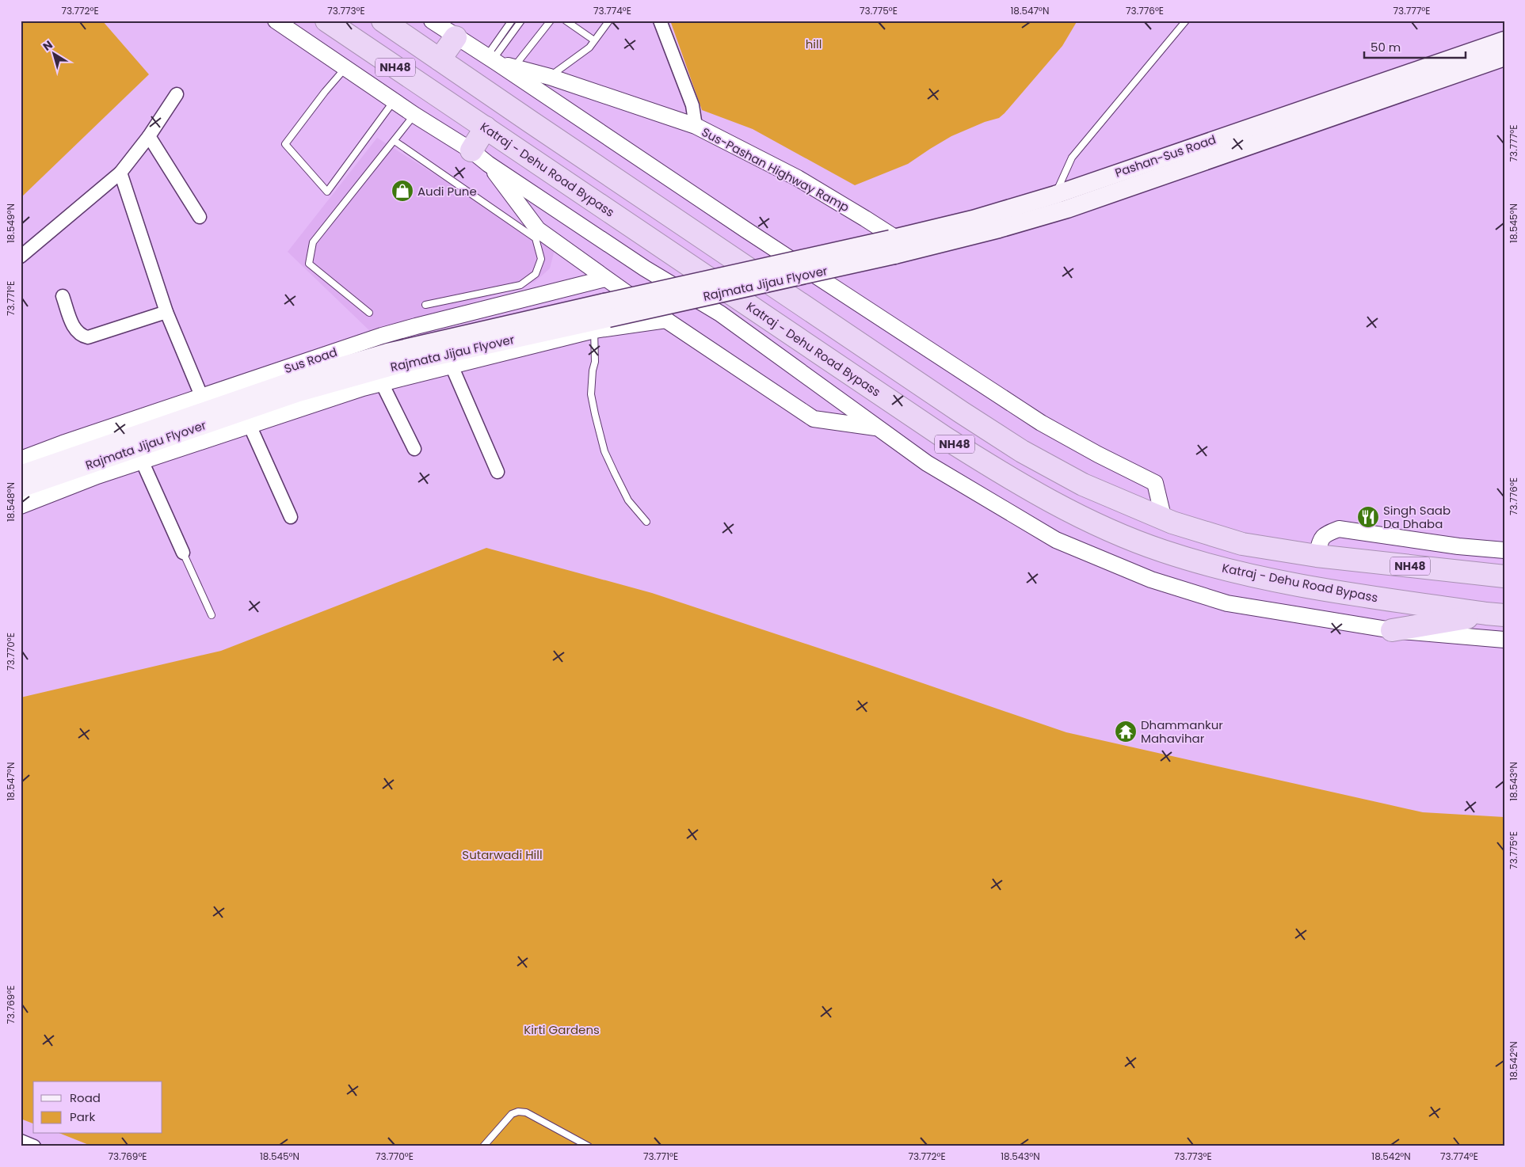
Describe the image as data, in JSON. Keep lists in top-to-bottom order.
{
  "streets": {
    "highway": ["NH48", "Katraj - Dehu Road Bypass"],
    "main road": ["Pashan-Sus Road", "Rajmata Jijau Flyover"],
    "street": ["Sus-Pashan Highway Ramp", "Sus Road"]
  },
  "crossings": [
    ["Pashan-Sus Road", "Sus-Pashan Highway Ramp"],
    ["Pashan-Sus Road", "Rajmata Jijau Flyover"],
    ["Sus-Pashan Highway Ramp", "Rajmata Jijau Flyover"],
    ["Rajmata Jijau Flyover", "Sus Road"]
  ],
  "parks": ["hill", "Sutarwadi Hill", "Kirti Gardens"],
  "places": {
    "shop": ["Audi Pune"],
    "restaurant": ["Singh Saab Da Dhaba"],
    "temple": ["Dhammankur Mahavihar"]
  },
  "legend": ["Road", "Park"],
  "scale_bar": "50 m",
  "north": "top left",
  "coordinates": [
    "73.772°E",
    "73.773°E",
    "73.774°E",
    "73.775°E",
    "18.547°N",
    "73.776°E",
    "73.777°E",
    "18.549°N",
    "18.545°N",
    "73.771°E",
    "18.548°N",
    "73.770°E",
    "18.543°N",
    "73.769°E",
    "18.542°N"
  ]
}
